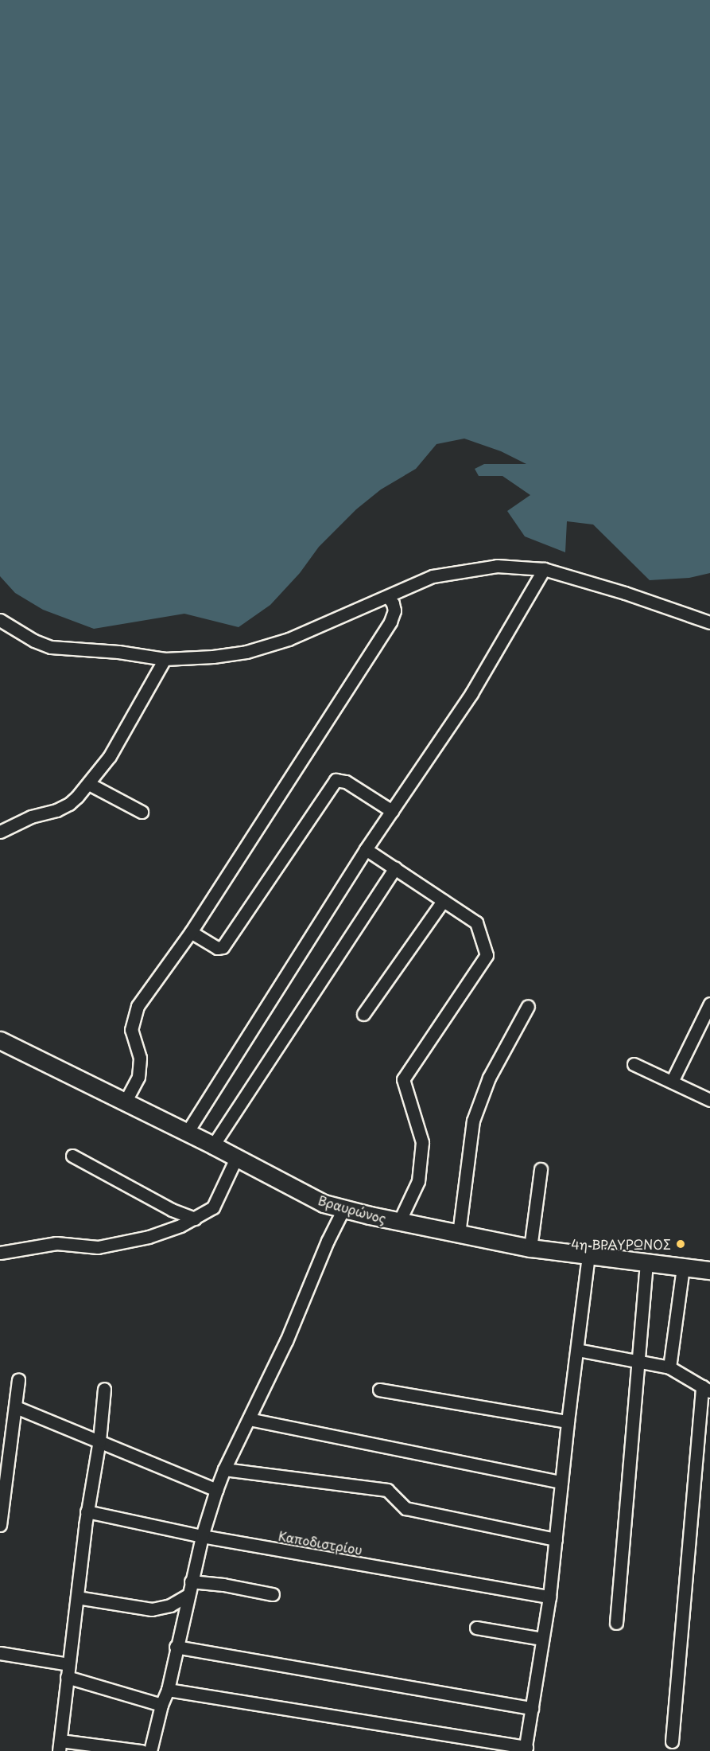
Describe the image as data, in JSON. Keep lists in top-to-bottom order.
{
  "streets": {
    "main road": ["Βραυρώνος"],
    "street": ["Καποδιστρίου"]
  },
  "places": ["4η ΒΡΑΥΡΩΝΟΣ"]
}
